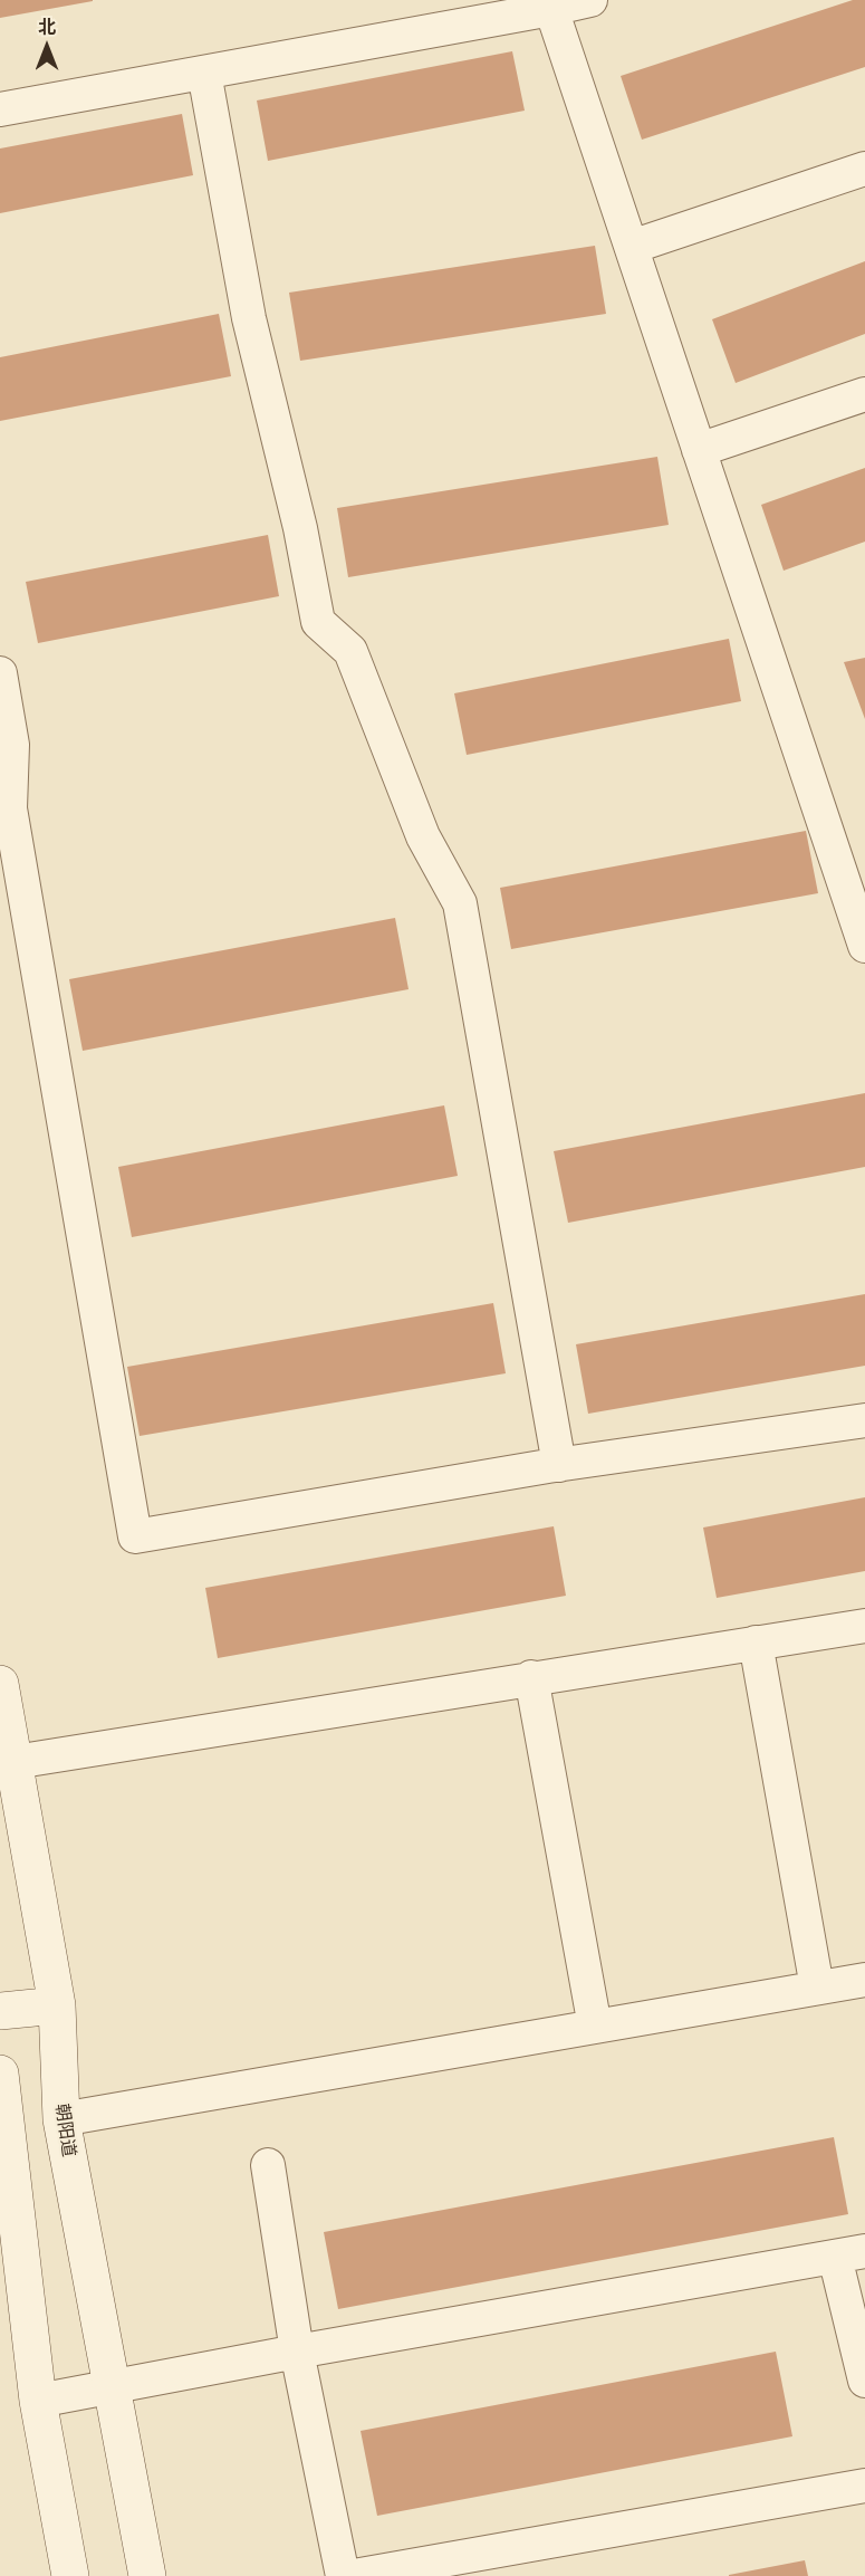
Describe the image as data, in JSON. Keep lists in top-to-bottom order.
{
  "streets": {
    "main road": ["朝阳道"]
  },
  "north": "top"
}
